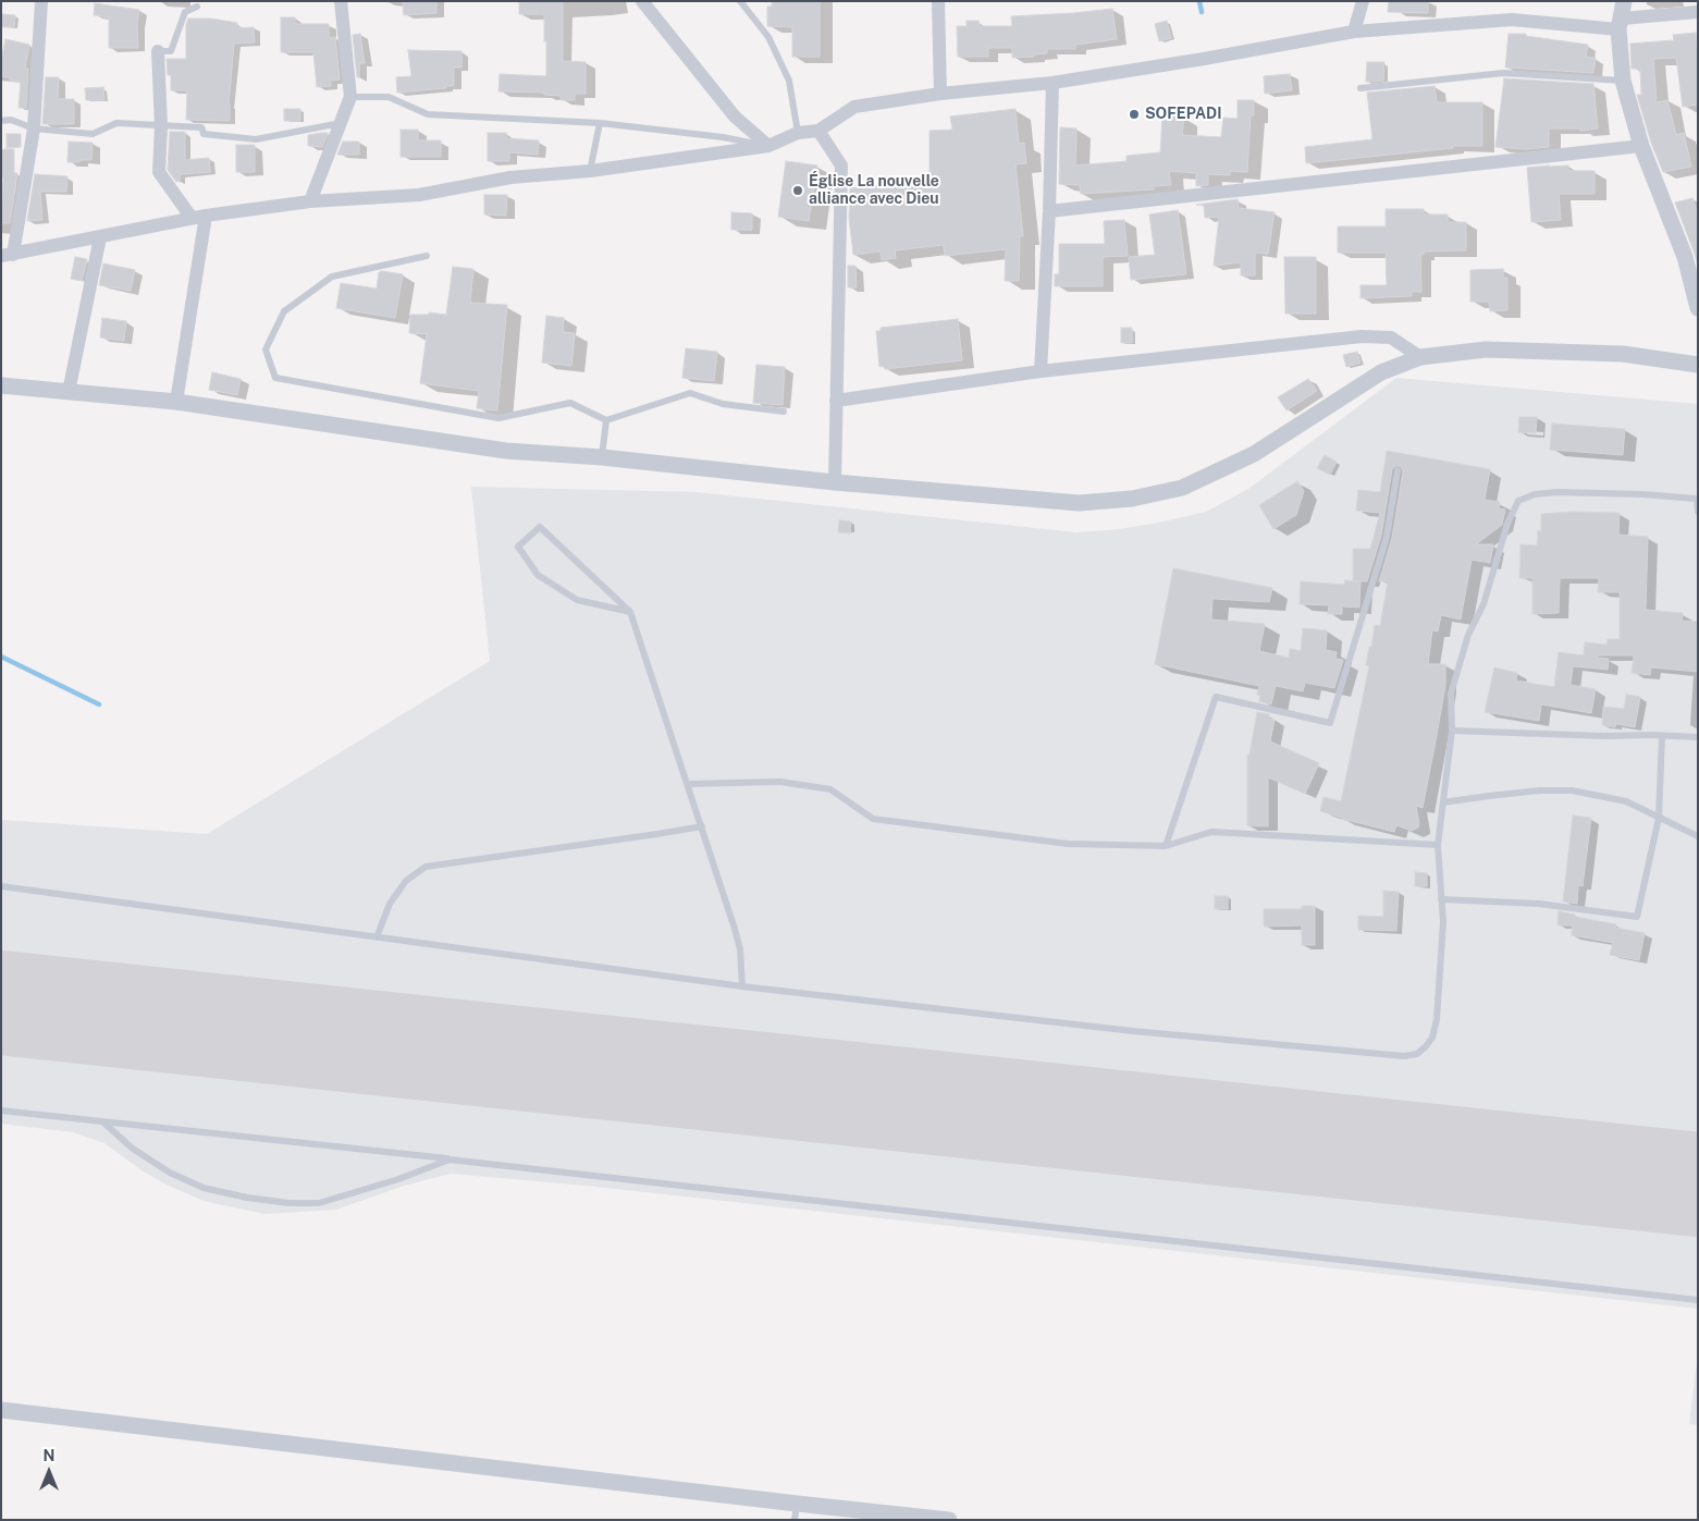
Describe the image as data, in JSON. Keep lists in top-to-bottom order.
{
  "places": ["SOFEPADI", "Église La nouvelle alliance avec Dieu"],
  "north": "top"
}
